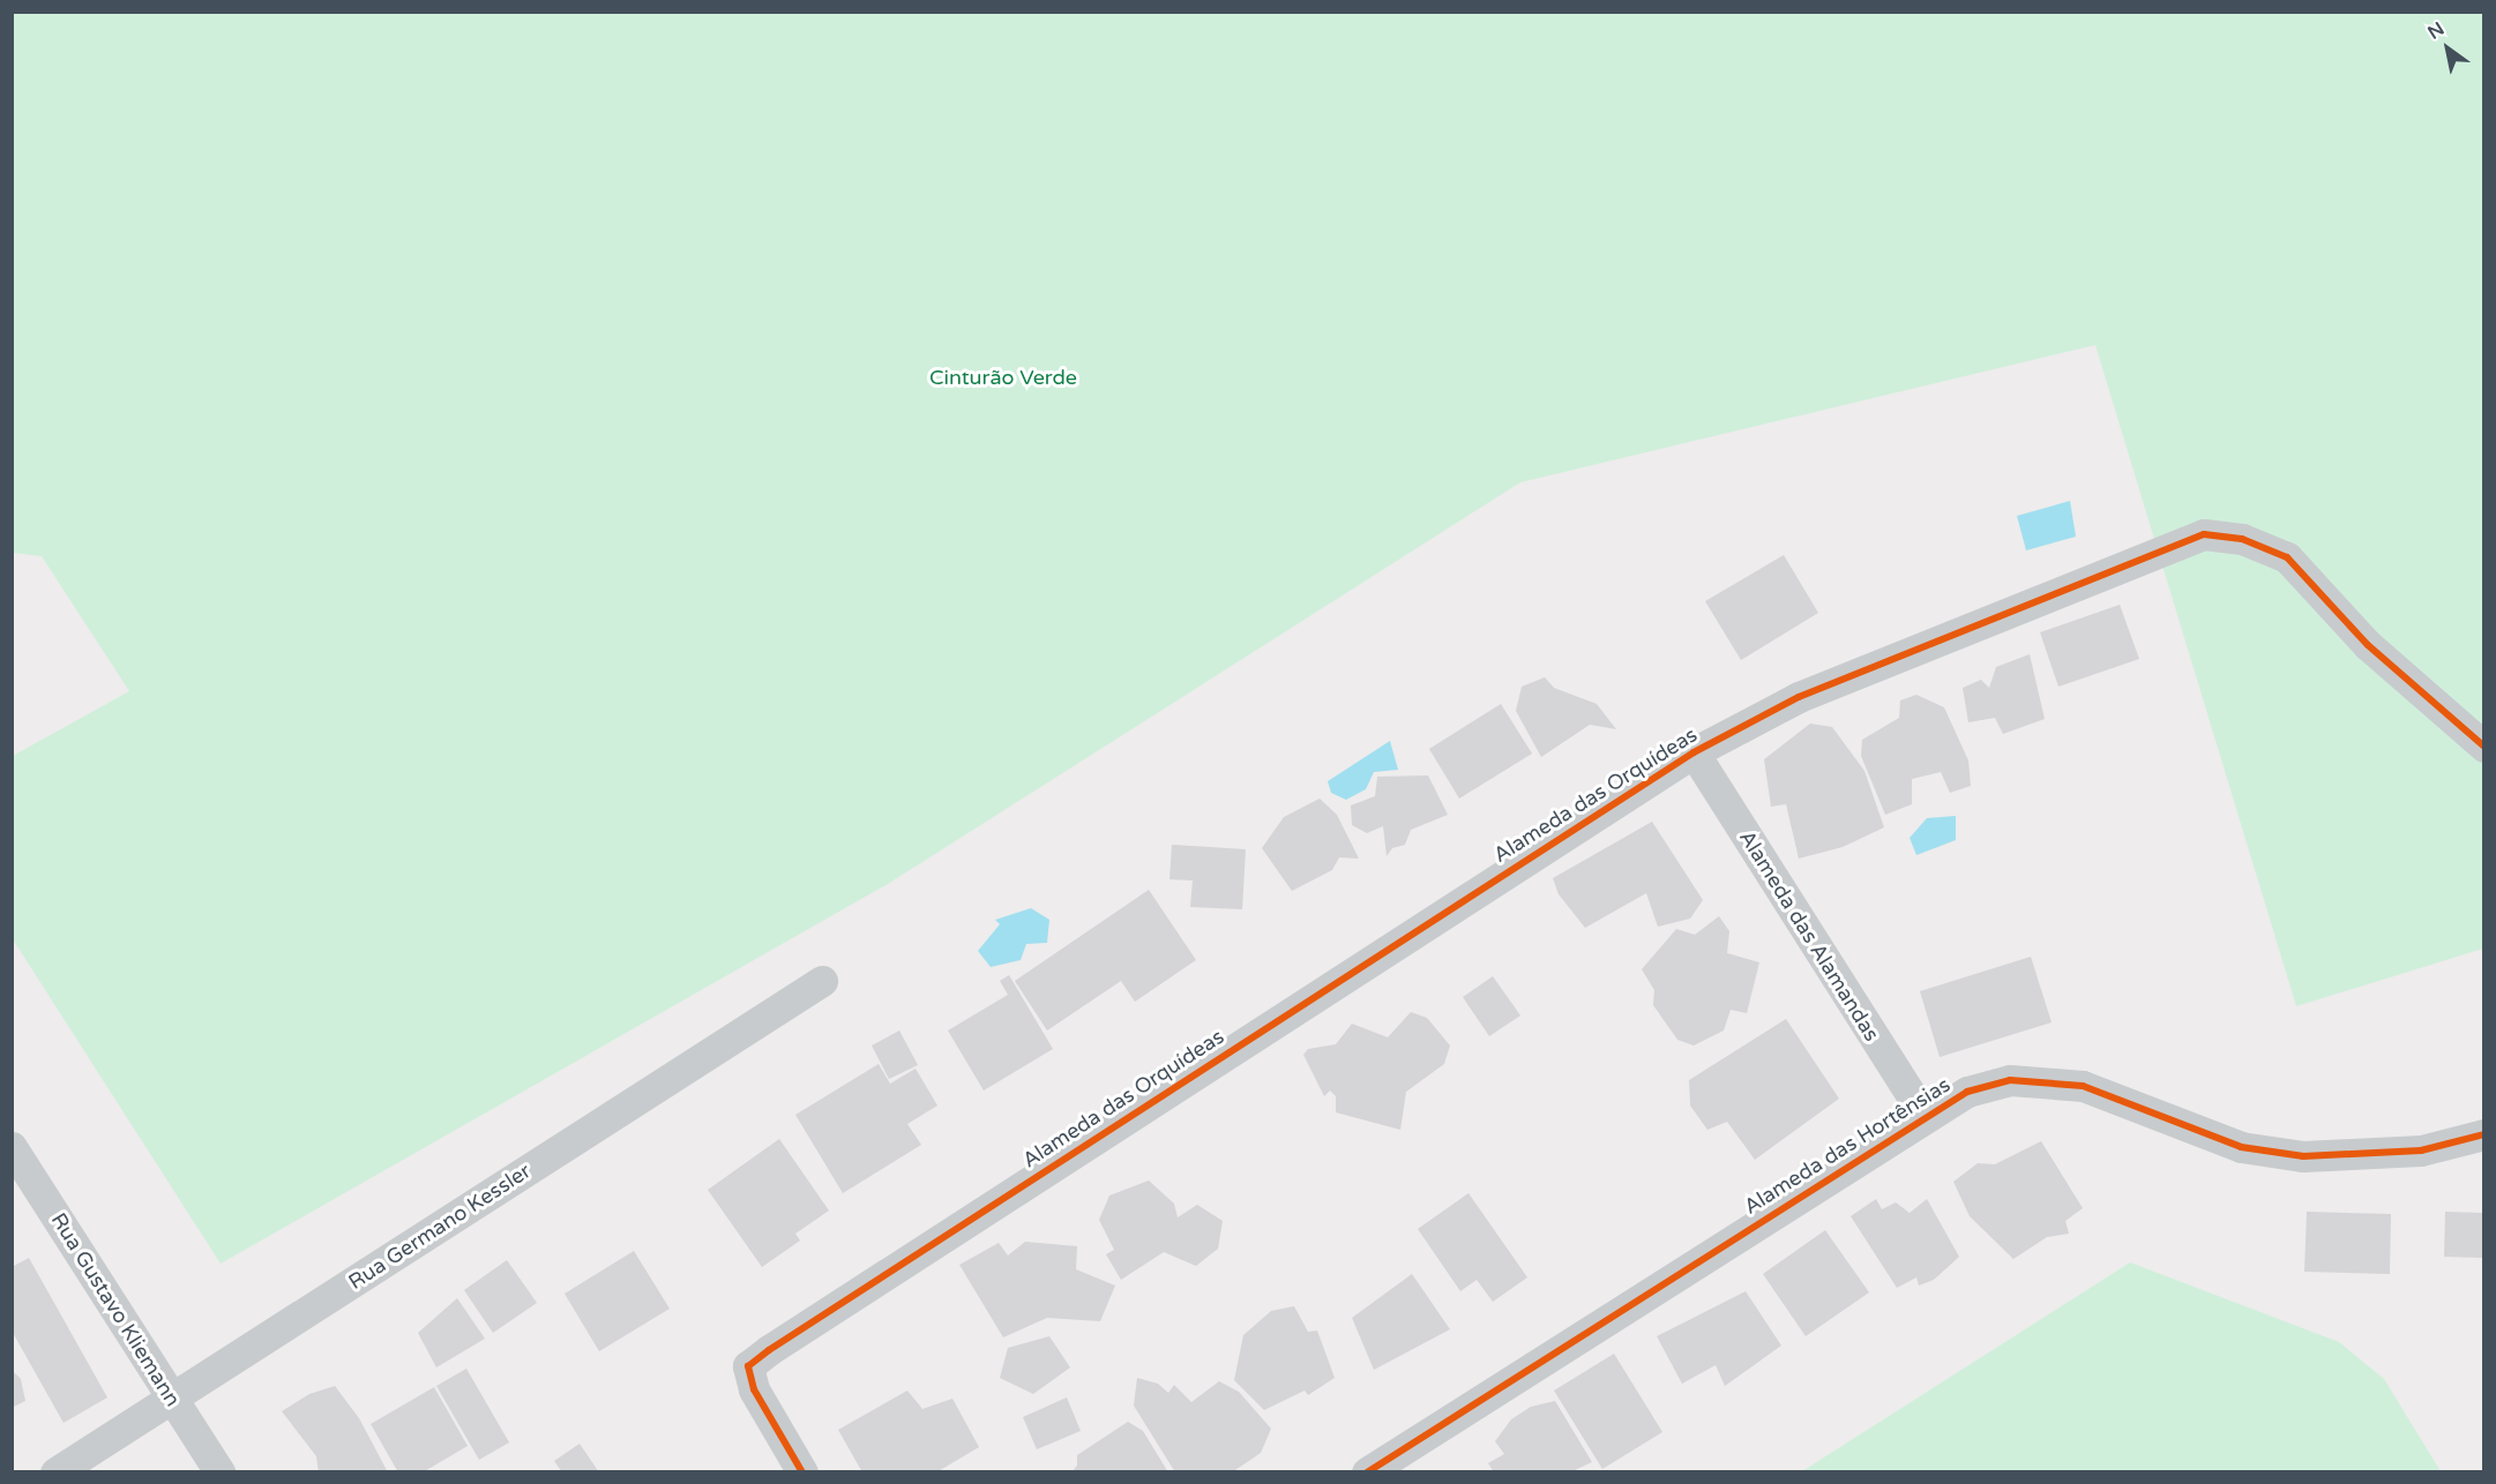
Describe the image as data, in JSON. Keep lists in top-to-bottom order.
{
  "streets": {
    "street": [
      "Alameda das Orquídeas",
      "Alameda das Alamandas",
      "Alameda das Hortênsias",
      "Rua Germano Kessler",
      "Rua Gustavo Kliemann"
    ]
  },
  "crossings": [
    ["Alameda das Orquídeas", "Alameda das Alamandas"],
    ["Alameda das Alamandas", "Alameda das Hortênsias"],
    ["Rua Germano Kessler", "Rua Gustavo Kliemann"]
  ],
  "parks": ["Cinturão Verde"],
  "north": "top left"
}
